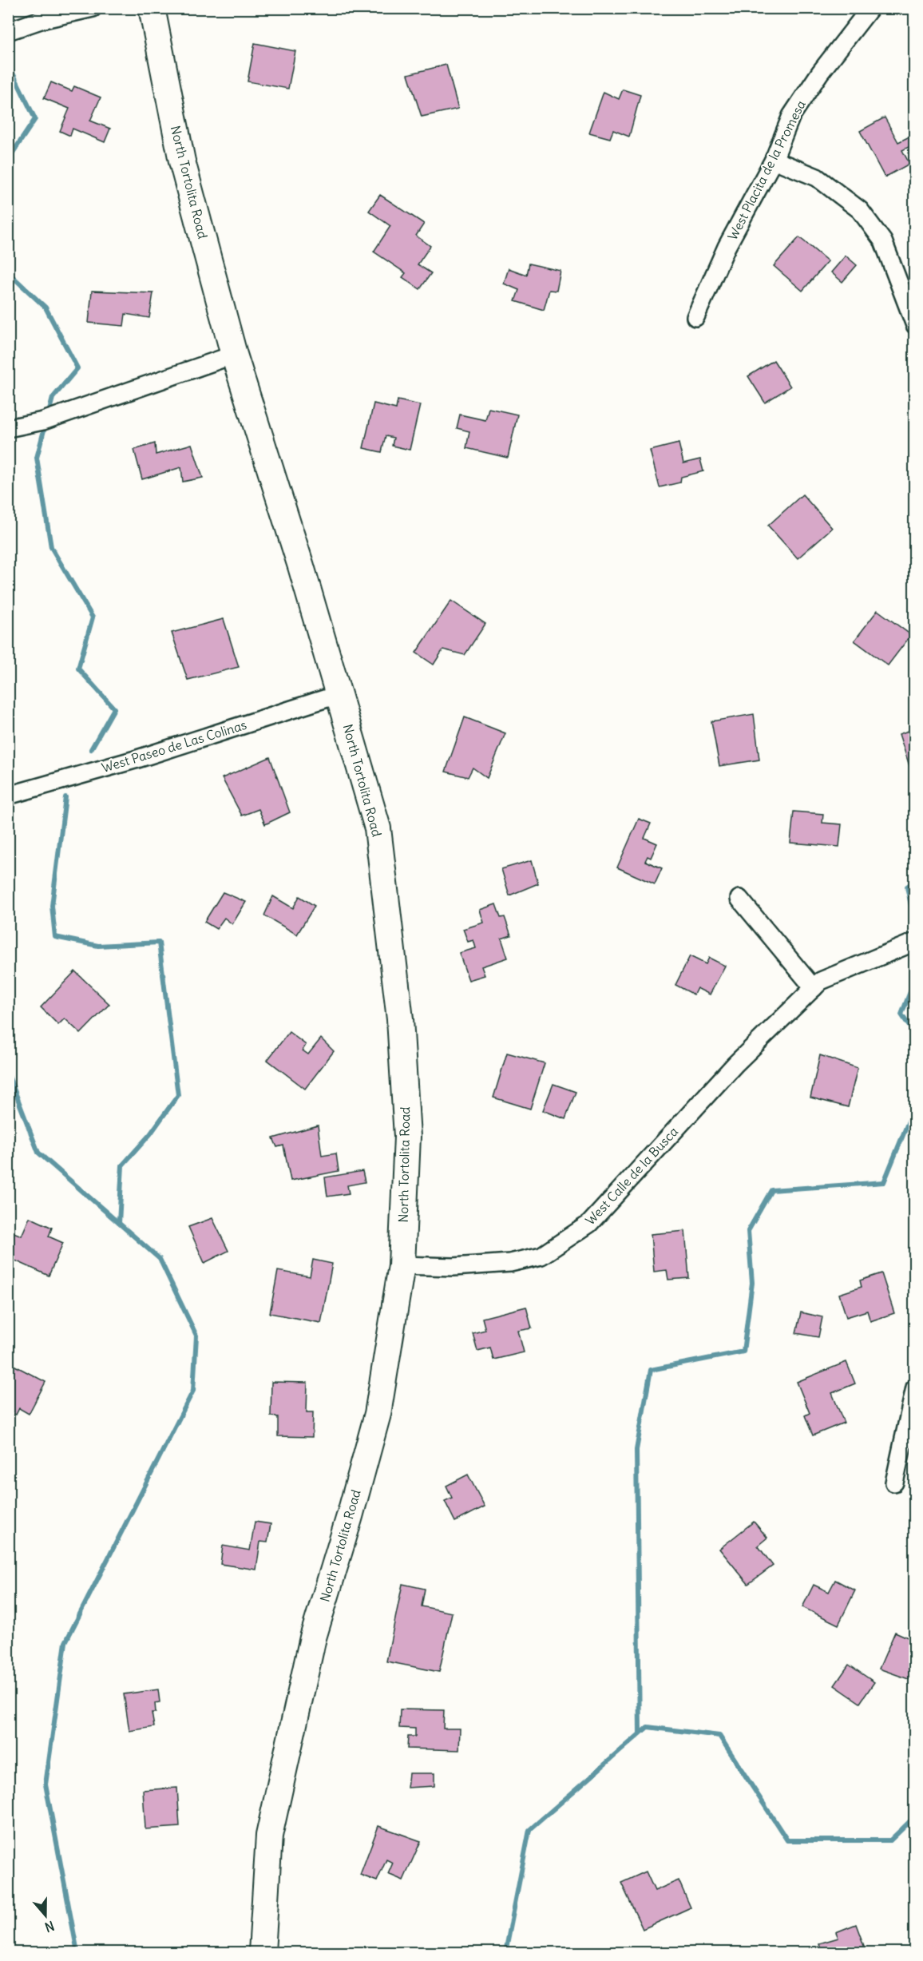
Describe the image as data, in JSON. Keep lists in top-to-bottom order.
{
  "streets": {
    "street": [
      "West Placita de la Promesa",
      "North Tortolita Road",
      "West Paseo de Las Colinas",
      "West Calle de la Busca"
    ]
  },
  "crossings": [
    ["North Tortolita Road", "West Paseo de Las Colinas"],
    ["North Tortolita Road", "West Calle de la Busca"]
  ],
  "north": "bottom"
}
